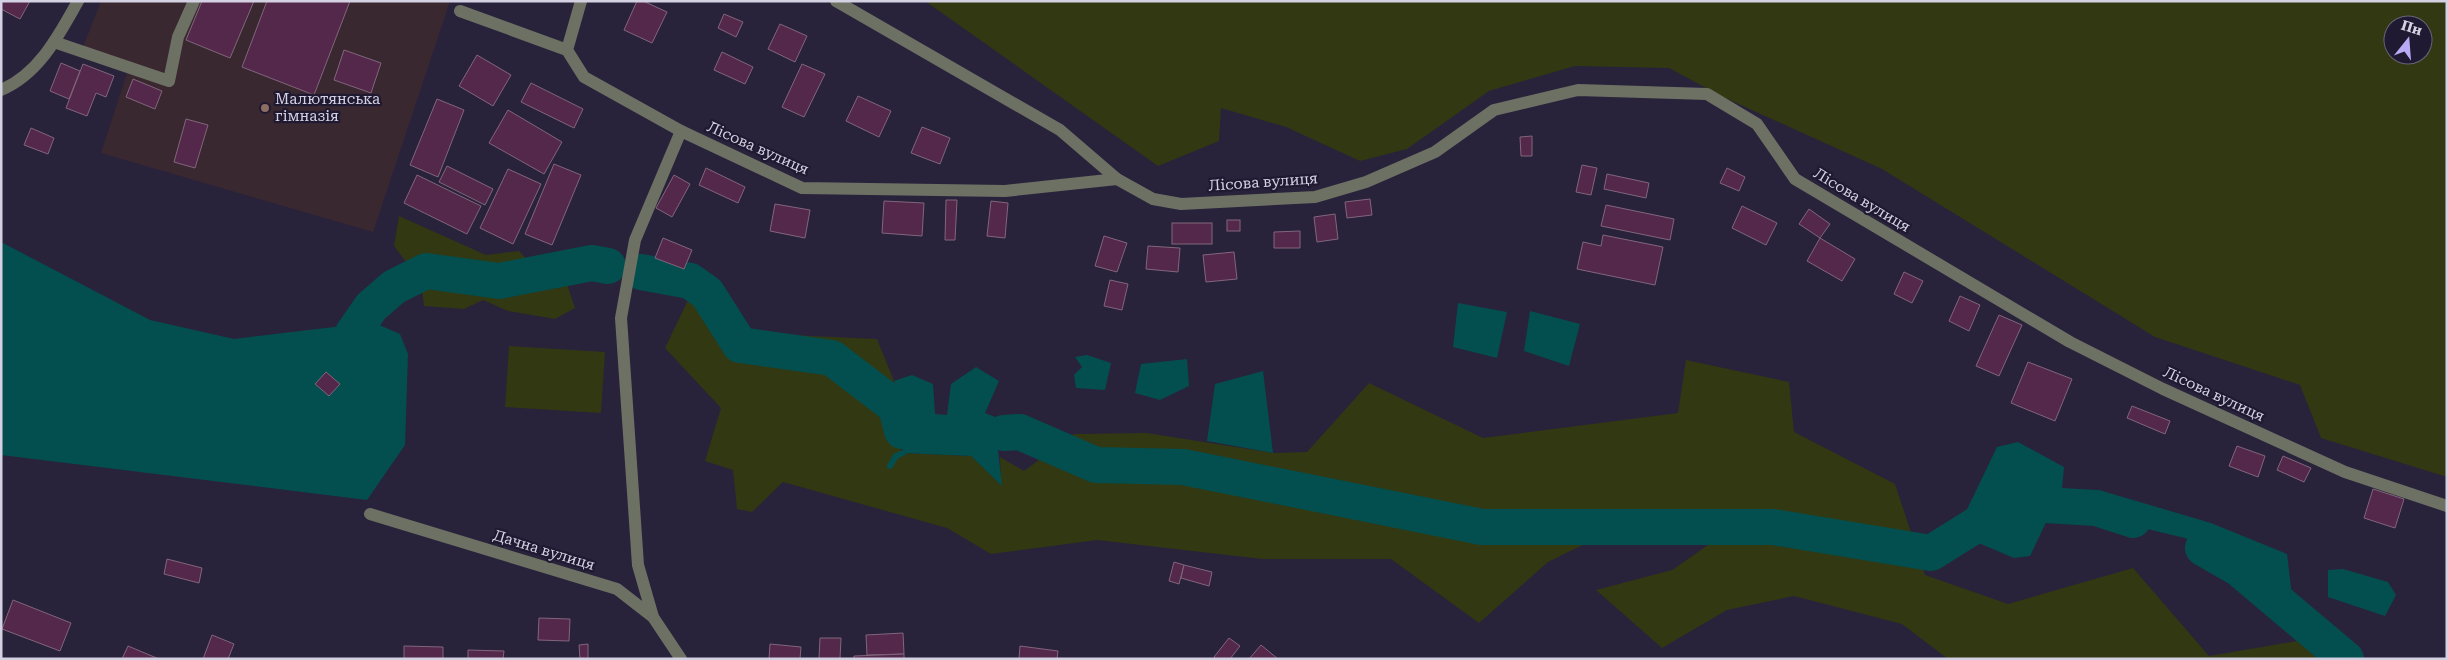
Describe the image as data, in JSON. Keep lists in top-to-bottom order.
{
  "streets": {
    "street": ["Лісова вулиця", "Дачна вулиця"]
  },
  "places": ["Малютянська гімназія"],
  "north": "top"
}
